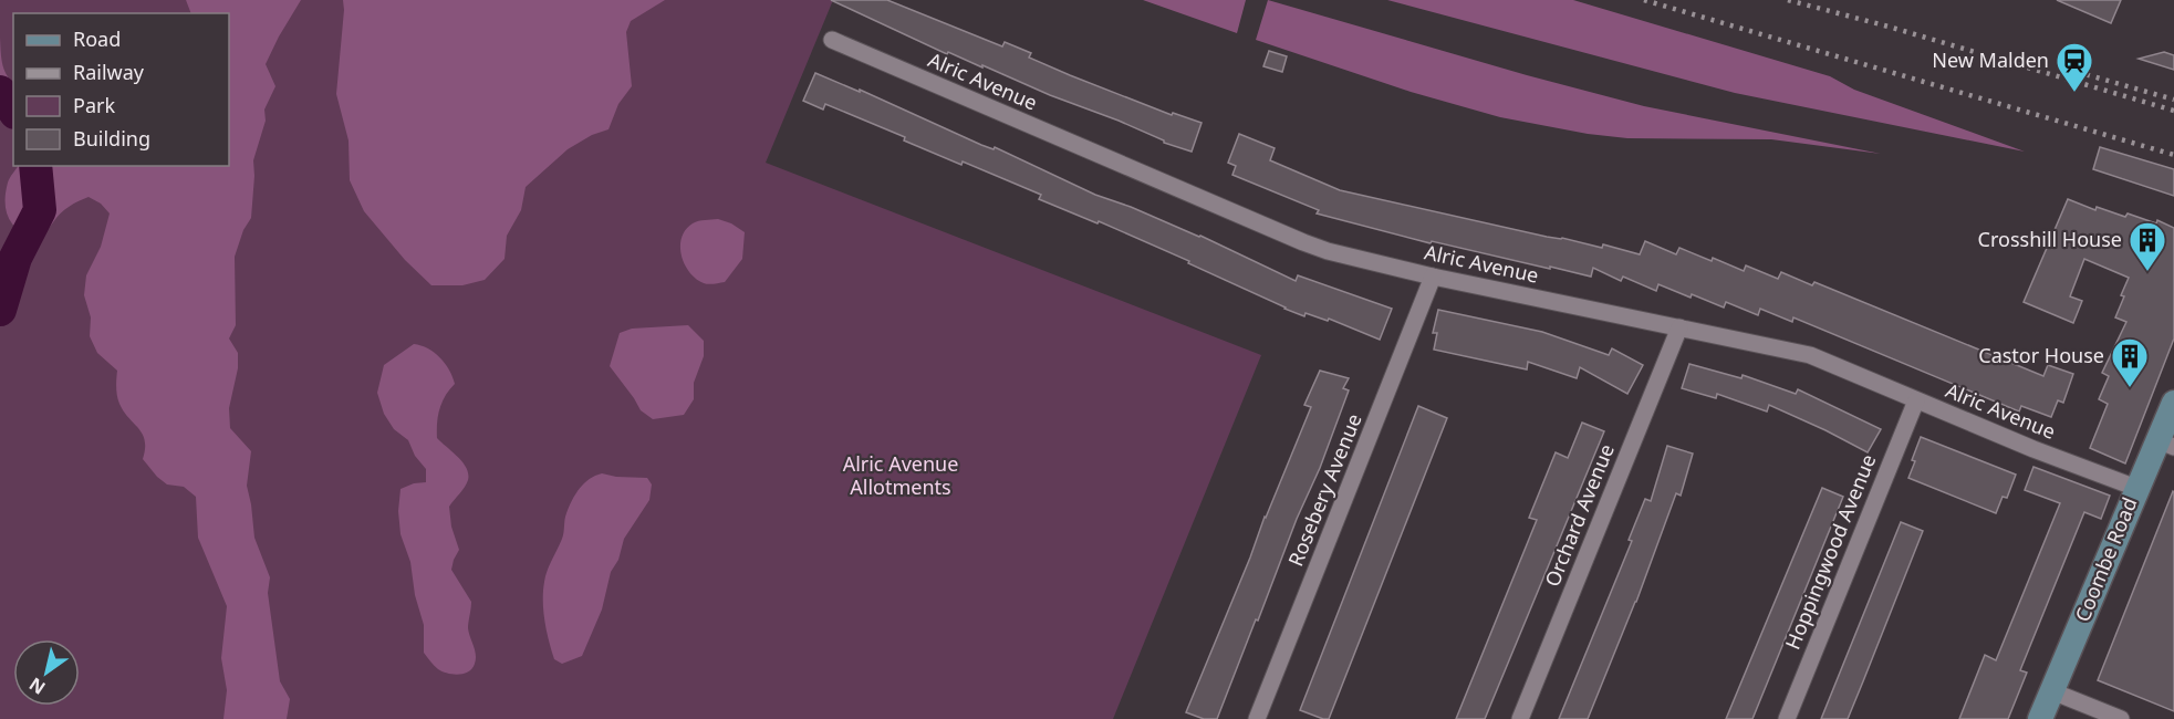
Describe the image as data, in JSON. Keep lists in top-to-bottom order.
{
  "streets": {
    "main road": ["Coombe Road"],
    "street": [
      "Alric Avenue",
      "Rosebery Avenue",
      "Orchard Avenue",
      "Hoppingwood Avenue"
    ]
  },
  "crossings": [
    ["Alric Avenue", "Rosebery Avenue"],
    ["Alric Avenue", "Orchard Avenue"],
    ["Alric Avenue", "Hoppingwood Avenue"],
    ["Alric Avenue", "Coombe Road"]
  ],
  "parks": ["Alric Avenue Allotments"],
  "places": {
    "station": ["New Malden"],
    "building": ["Crosshill House", "Castor House"]
  },
  "legend": [
    "Road",
    "Railway",
    "Park",
    "Building"
  ],
  "north": "bottom left"
}
